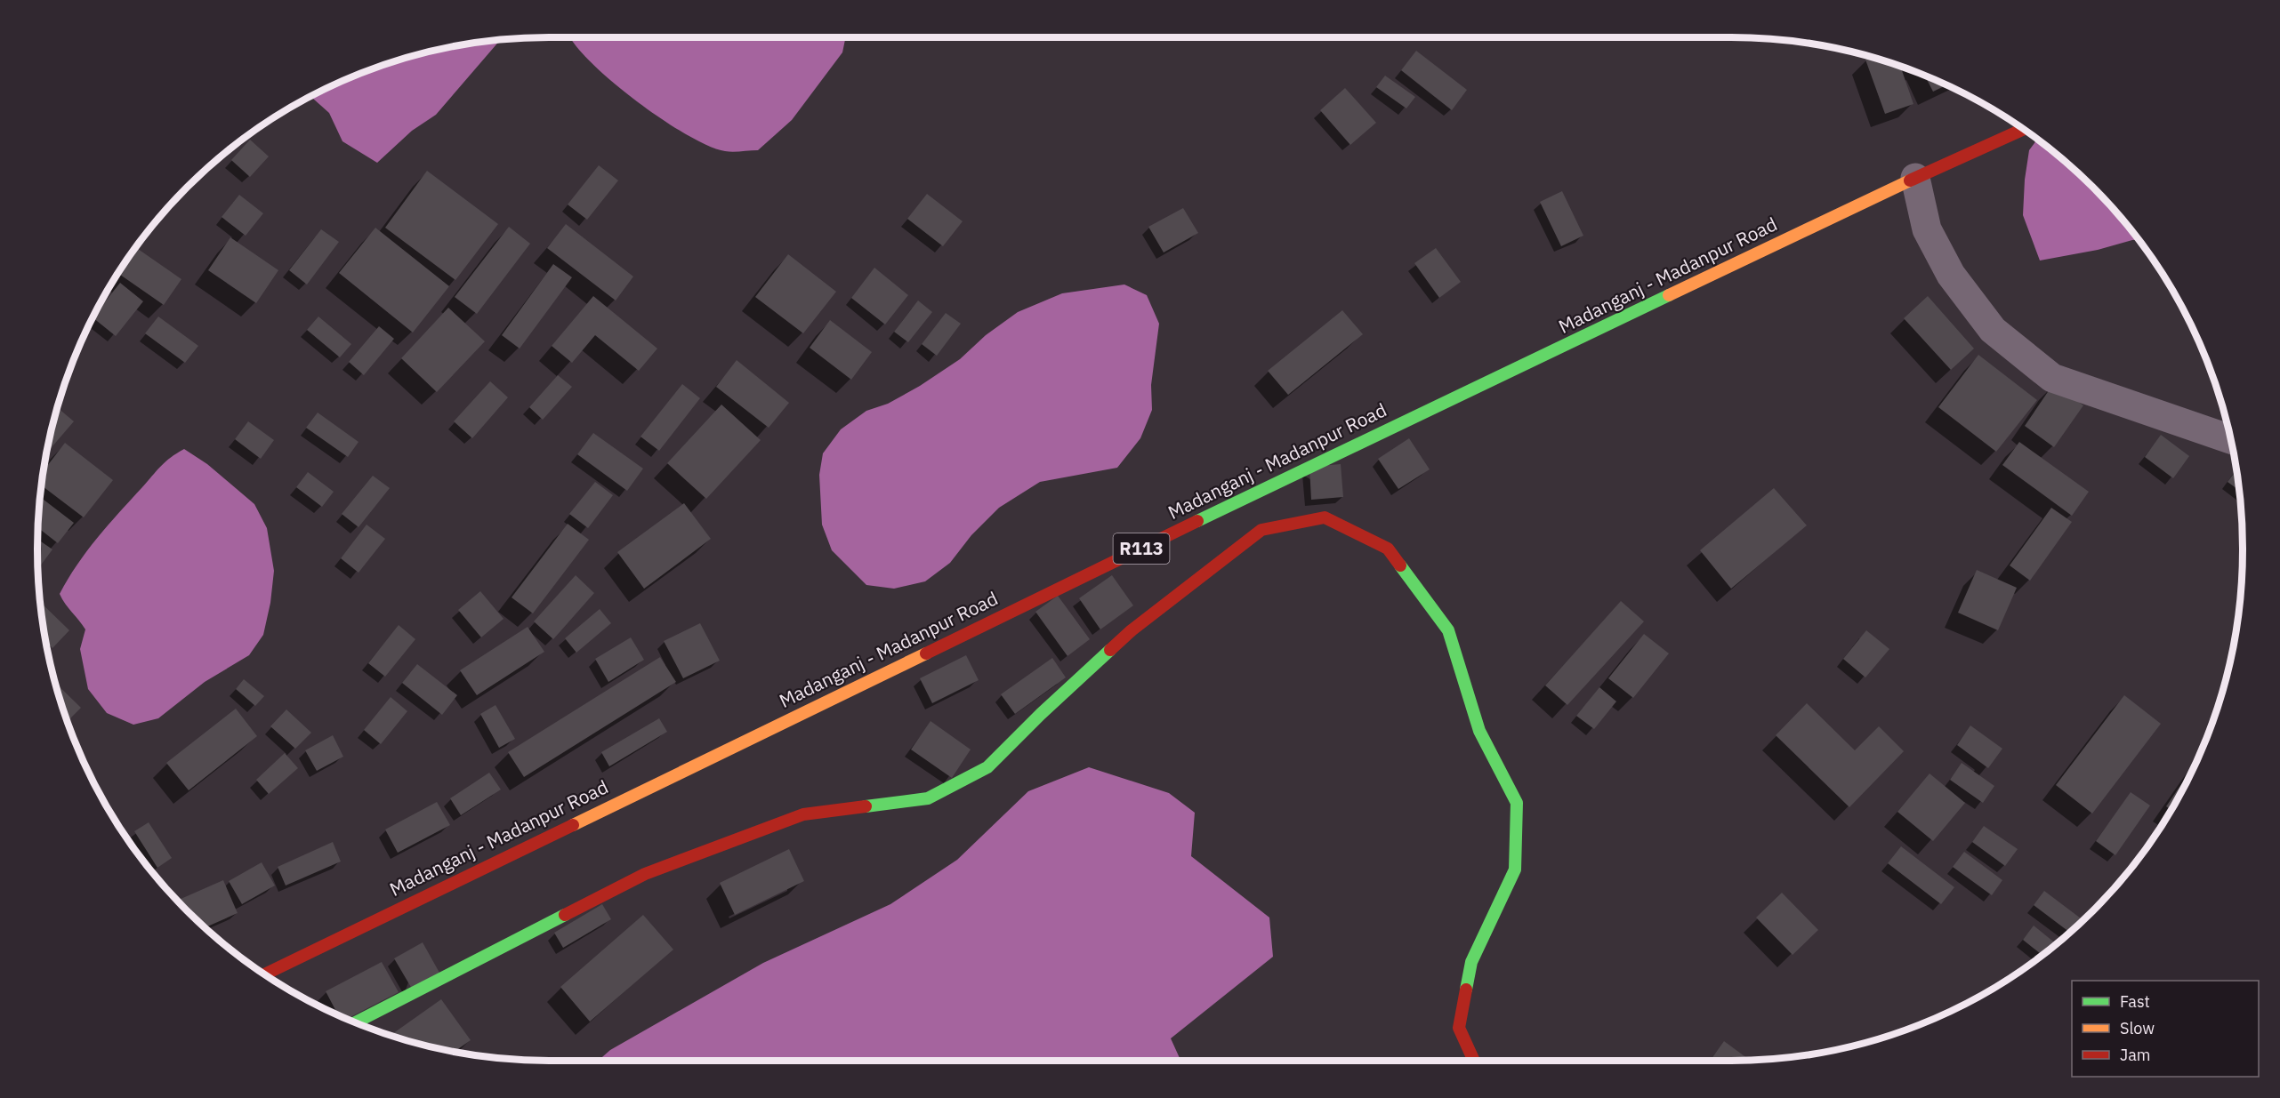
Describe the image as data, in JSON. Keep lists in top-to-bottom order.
{
  "streets": {
    "main road": ["Madanganj - Madanpur Road", "R113"]
  },
  "legend": ["Fast", "Slow", "Jam"]
}
